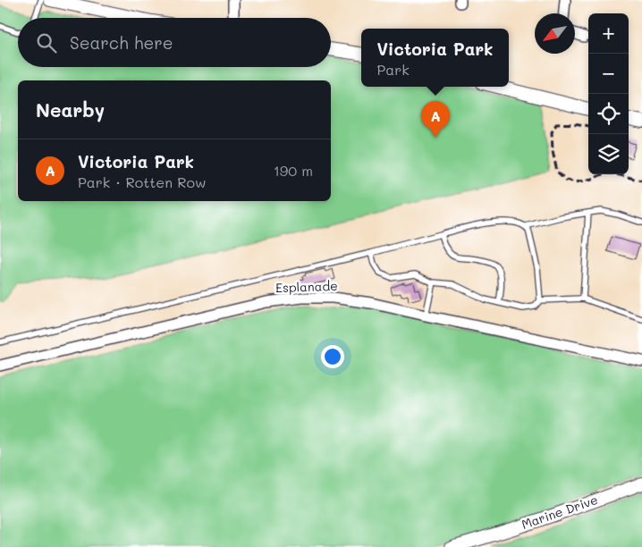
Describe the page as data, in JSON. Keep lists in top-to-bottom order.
{
  "streets": {
    "street": ["Esplanade", "Marine Drive"]
  },
  "north": "bottom left",
  "page": {
    "map_buttons": ["+", "−"],
    "search": "Search here",
    "popup": ["Victoria Park", "Park"],
    "heading": "Nearby",
    "pins": "A",
    "list": [
      {
        "mark": "A",
        "name": "Victoria Park",
        "note": "Park · Rotten Row",
        "value": "190 m"
      }
    ]
  }
}
